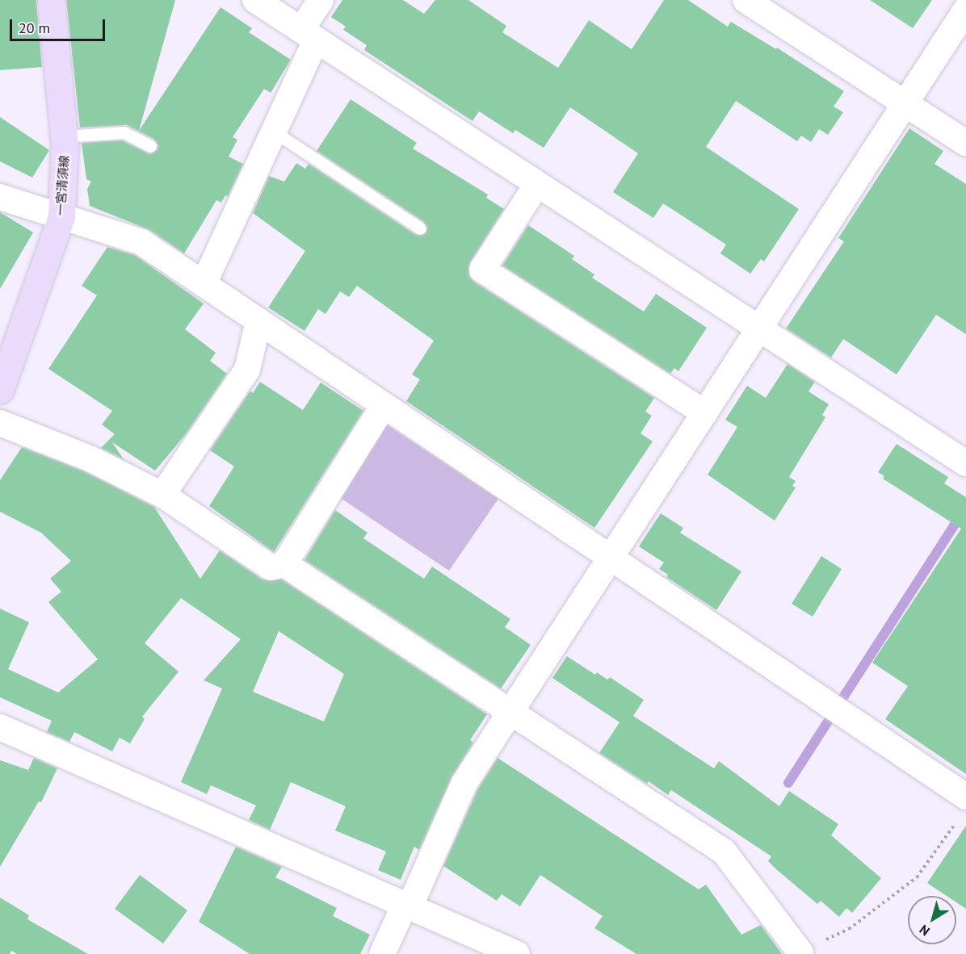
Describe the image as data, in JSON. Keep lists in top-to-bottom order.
{
  "streets": {
    "main road": ["一宮清須線"]
  },
  "scale_bar": "20 m",
  "north": "bottom left"
}
